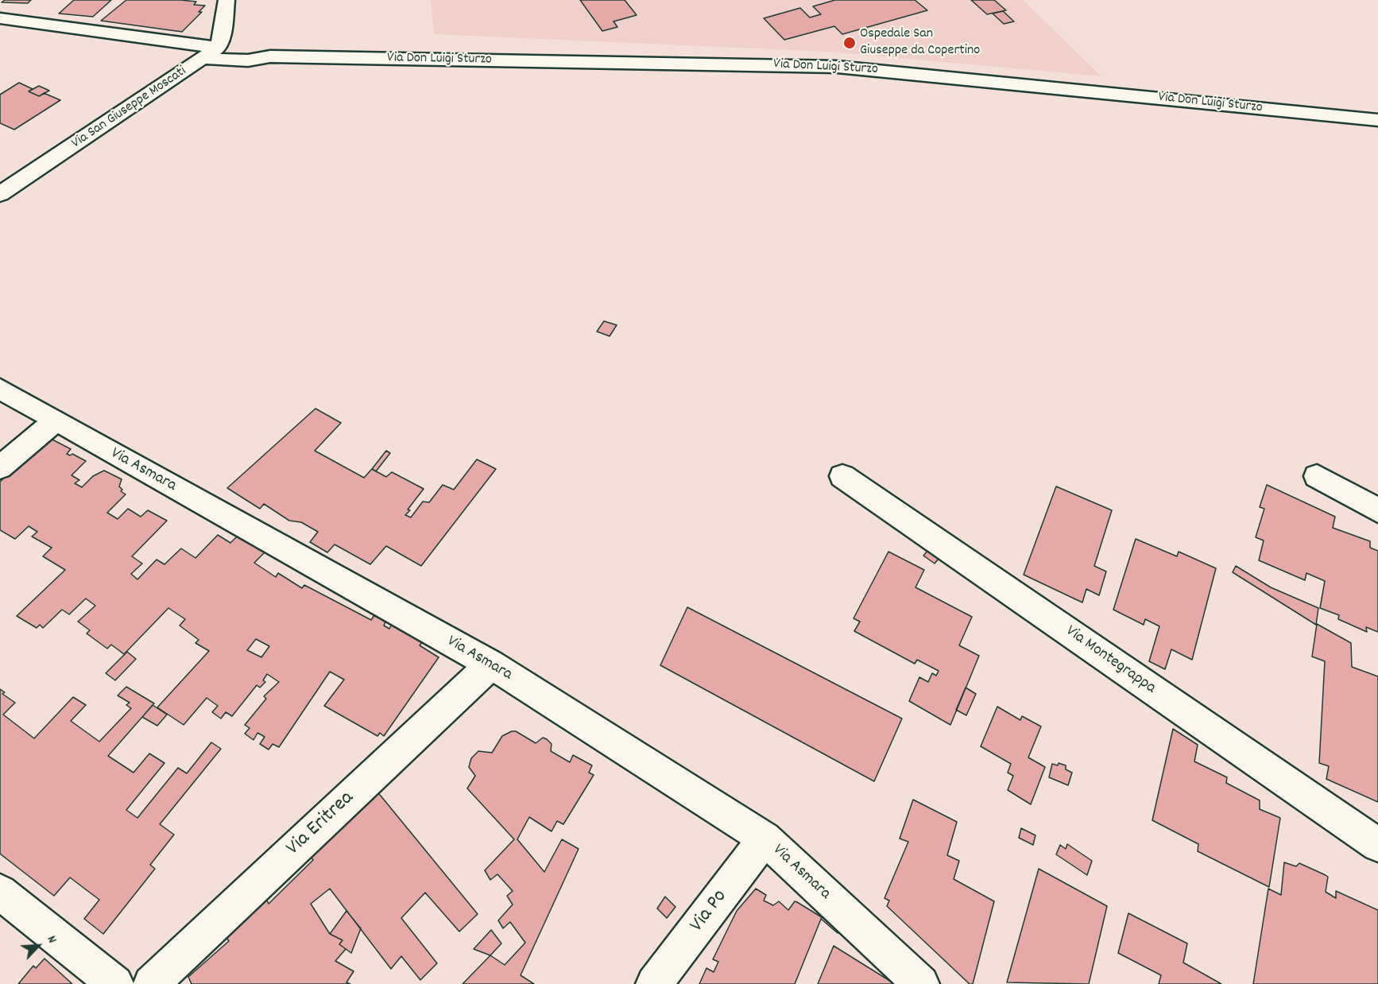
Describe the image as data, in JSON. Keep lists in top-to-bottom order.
{
  "streets": {
    "street": [
      "Via Don Luigi Sturzo",
      "Via San Giuseppe Moscati",
      "Via Asmara",
      "Via Montegrappa",
      "Via Eritrea",
      "Via Po"
    ]
  },
  "crossings": [
    ["Via Don Luigi Sturzo", "Via San Giuseppe Moscati"],
    ["Via Asmara", "Via Eritrea"],
    ["Via Asmara", "Via Po"]
  ],
  "places": ["Ospedale San Giuseppe da Copertino"],
  "north": "top right"
}
